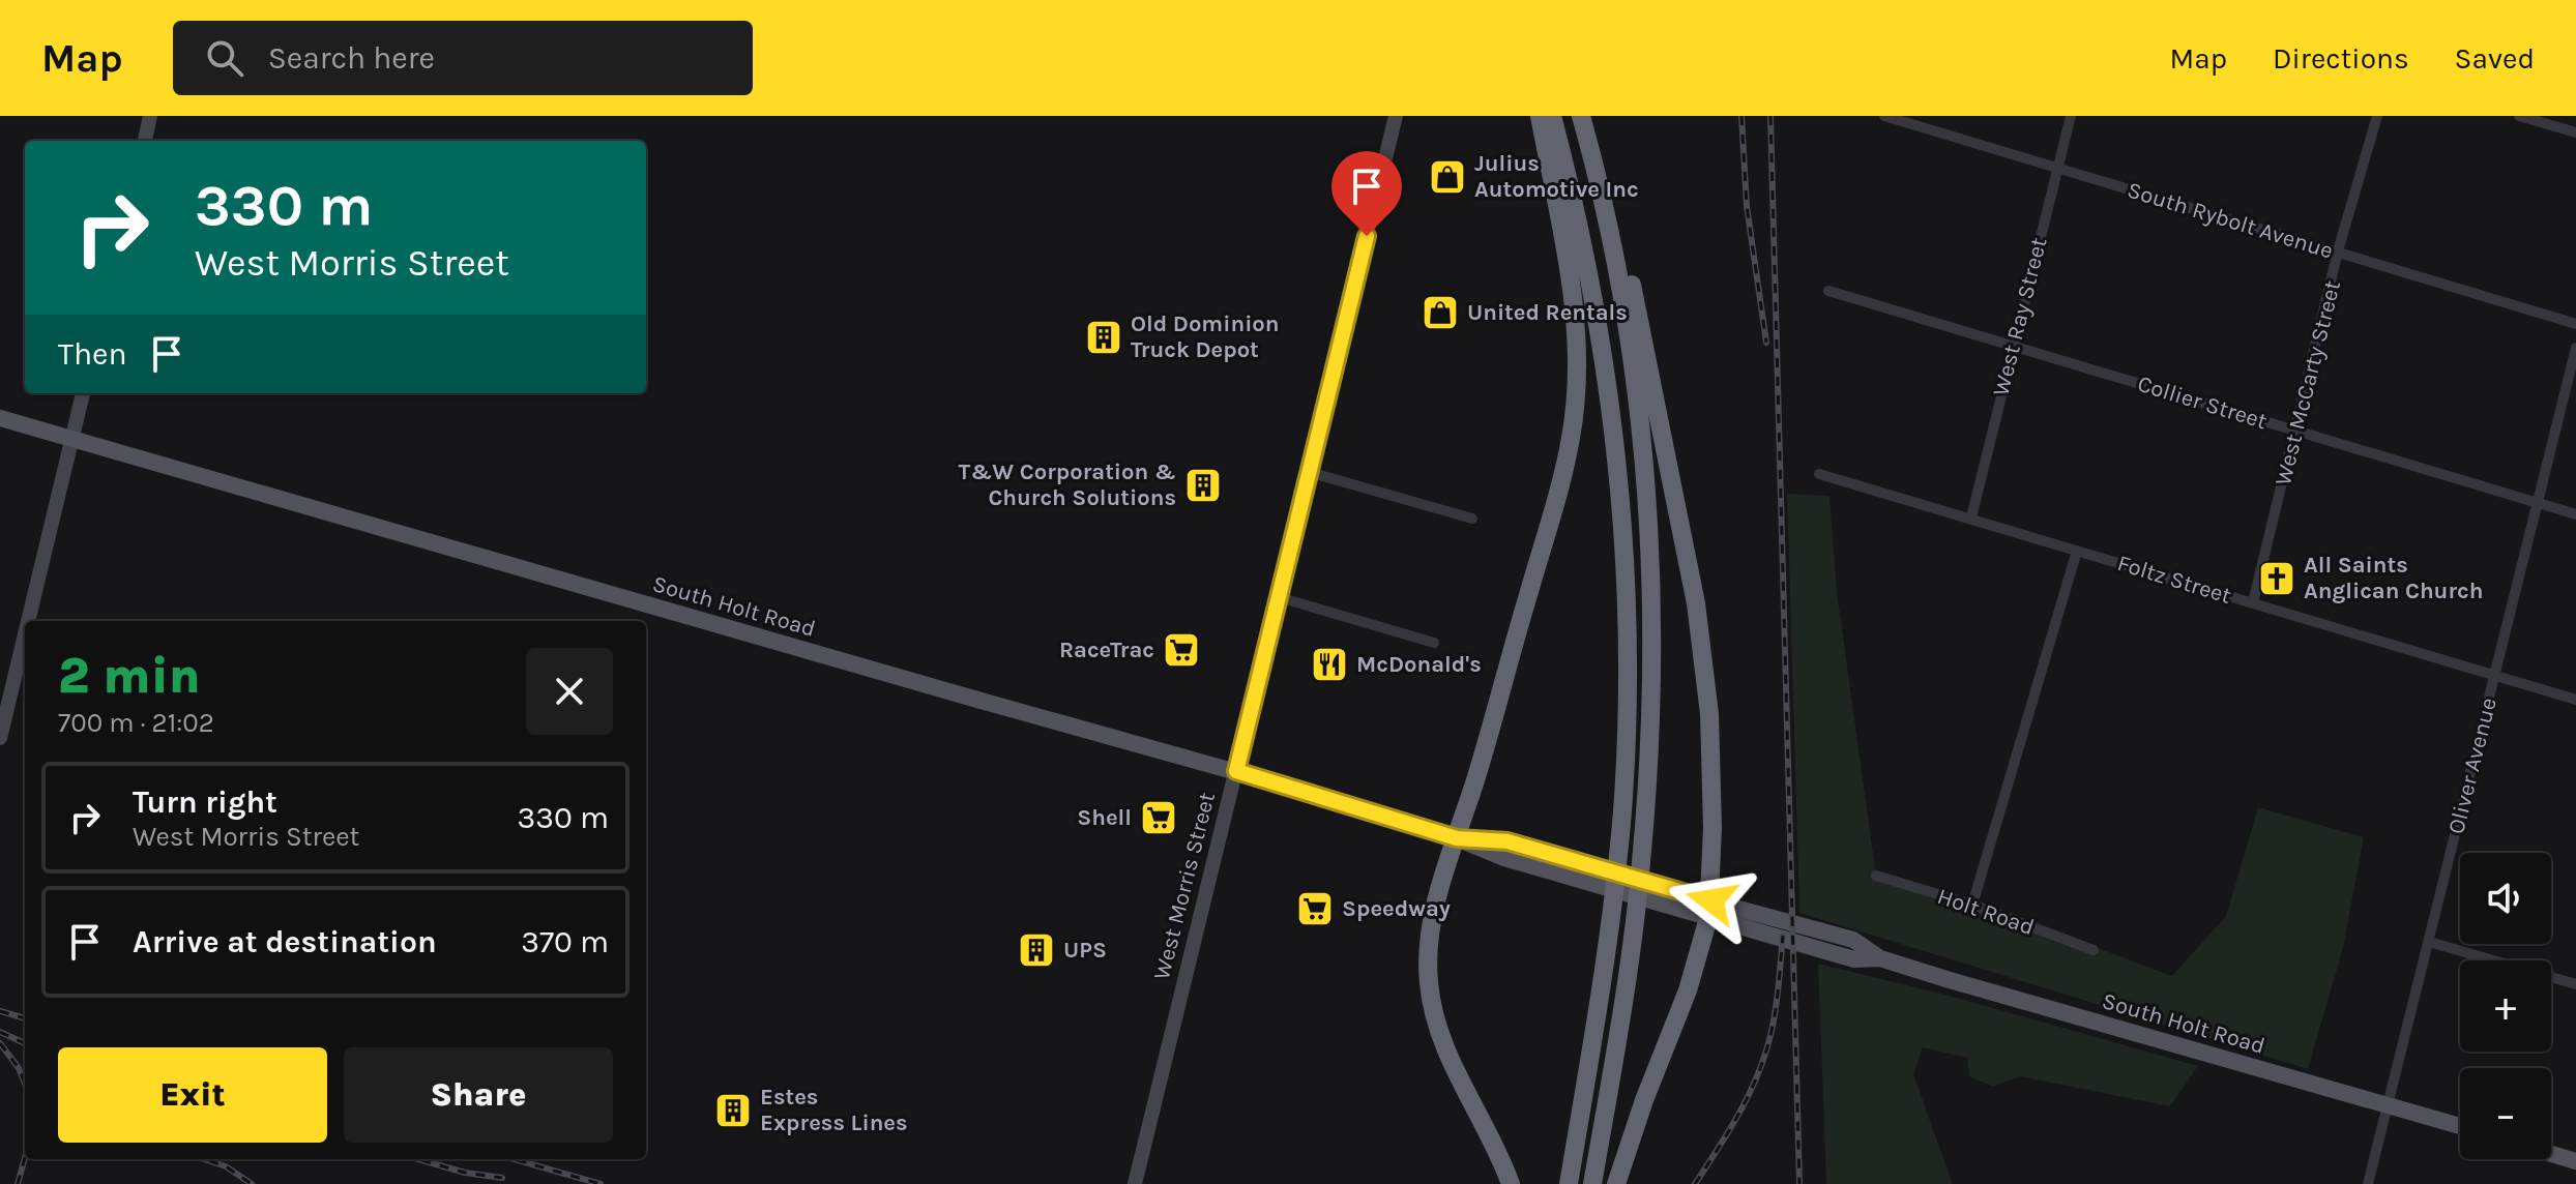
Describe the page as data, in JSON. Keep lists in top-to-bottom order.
{
  "streets": {
    "main road": ["South Holt Road", "West Morris Street"],
    "street": [
      "South Rybolt Avenue",
      "West Ray Street",
      "West McCarty Street",
      "Collier Street",
      "Foltz Street",
      "Oliver Avenue",
      "Holt Road"
    ]
  },
  "crossings": [
    ["South Rybolt Avenue", "West Ray Street"],
    ["South Rybolt Avenue", "West McCarty Street"],
    ["West Ray Street", "Collier Street"],
    ["West Ray Street", "Foltz Street"],
    ["West McCarty Street", "Collier Street"],
    ["West McCarty Street", "Foltz Street"],
    ["Collier Street", "Oliver Avenue"],
    ["Foltz Street", "Oliver Avenue"],
    ["South Holt Road", "Oliver Avenue"],
    ["South Holt Road", "West Morris Street"]
  ],
  "places": {
    "shop": ["Julius Automotive Inc", "United Rentals"],
    "building": [
      "Old Dominion Truck Depot",
      "T&W Corporation & Church Solutions",
      "UPS",
      "Estes Express Lines"
    ],
    "church": ["All Saints Anglican Church"],
    "supermarket": ["RaceTrac", "Shell", "Speedway"],
    "restaurant": ["McDonald's"]
  },
  "page": {
    "header": "Map",
    "search": "Search here",
    "nav": ["Map", "Directions", "Saved"],
    "turn": ["330 m", "West Morris Street"],
    "then": "Then",
    "heading": ["2 min", "700 m · 21:02"],
    "list": [
      {
        "name": "Turn right",
        "note": "West Morris Street",
        "value": "330 m"
      },
      {
        "name": "Arrive at destination",
        "value": "370 m"
      }
    ],
    "map_buttons": ["+", "−"],
    "buttons": ["Exit", "Share"]
  }
}
